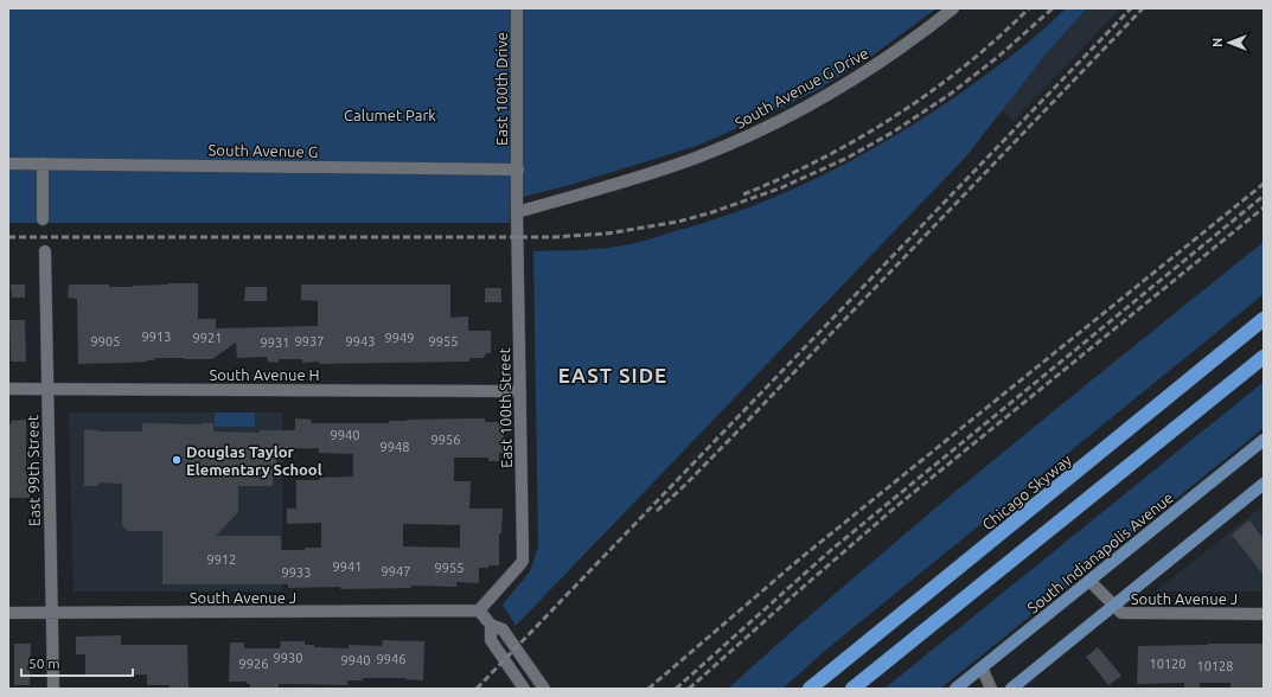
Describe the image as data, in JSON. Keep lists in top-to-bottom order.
{
  "streets": {
    "highway": ["Chicago Skyway"],
    "main road": ["South Indianapolis Avenue"],
    "street": [
      "South Avenue G Drive",
      "East 100th Drive",
      "South Avenue G",
      "South Avenue H",
      "East 100th Street",
      "East 99th Street",
      "South Avenue J"
    ]
  },
  "crossings": [
    ["South Avenue G Drive", "East 100th Street"],
    ["East 100th Drive", "South Avenue G"],
    ["East 100th Drive", "East 100th Street"],
    ["South Avenue G", "East 100th Street"],
    ["South Avenue H", "East 100th Street"],
    ["South Avenue H", "East 99th Street"],
    ["East 100th Street", "South Avenue J"],
    ["East 99th Street", "South Avenue J"],
    ["South Indianapolis Avenue", "South Avenue J"]
  ],
  "districts": ["EAST SIDE"],
  "parks": ["Calumet Park"],
  "places": ["Douglas Taylor Elementary School"],
  "house_numbers": [
    "9913",
    "9921",
    "9949",
    "9905",
    "9937",
    "9943",
    "9955",
    "9931",
    "9940",
    "9956",
    "9948",
    "9912",
    "9941",
    "9955",
    "9947",
    "9933",
    "9930",
    "9946",
    "9940",
    "9926",
    "10120",
    "10128"
  ],
  "scale_bar": "50 m",
  "north": "left"
}
